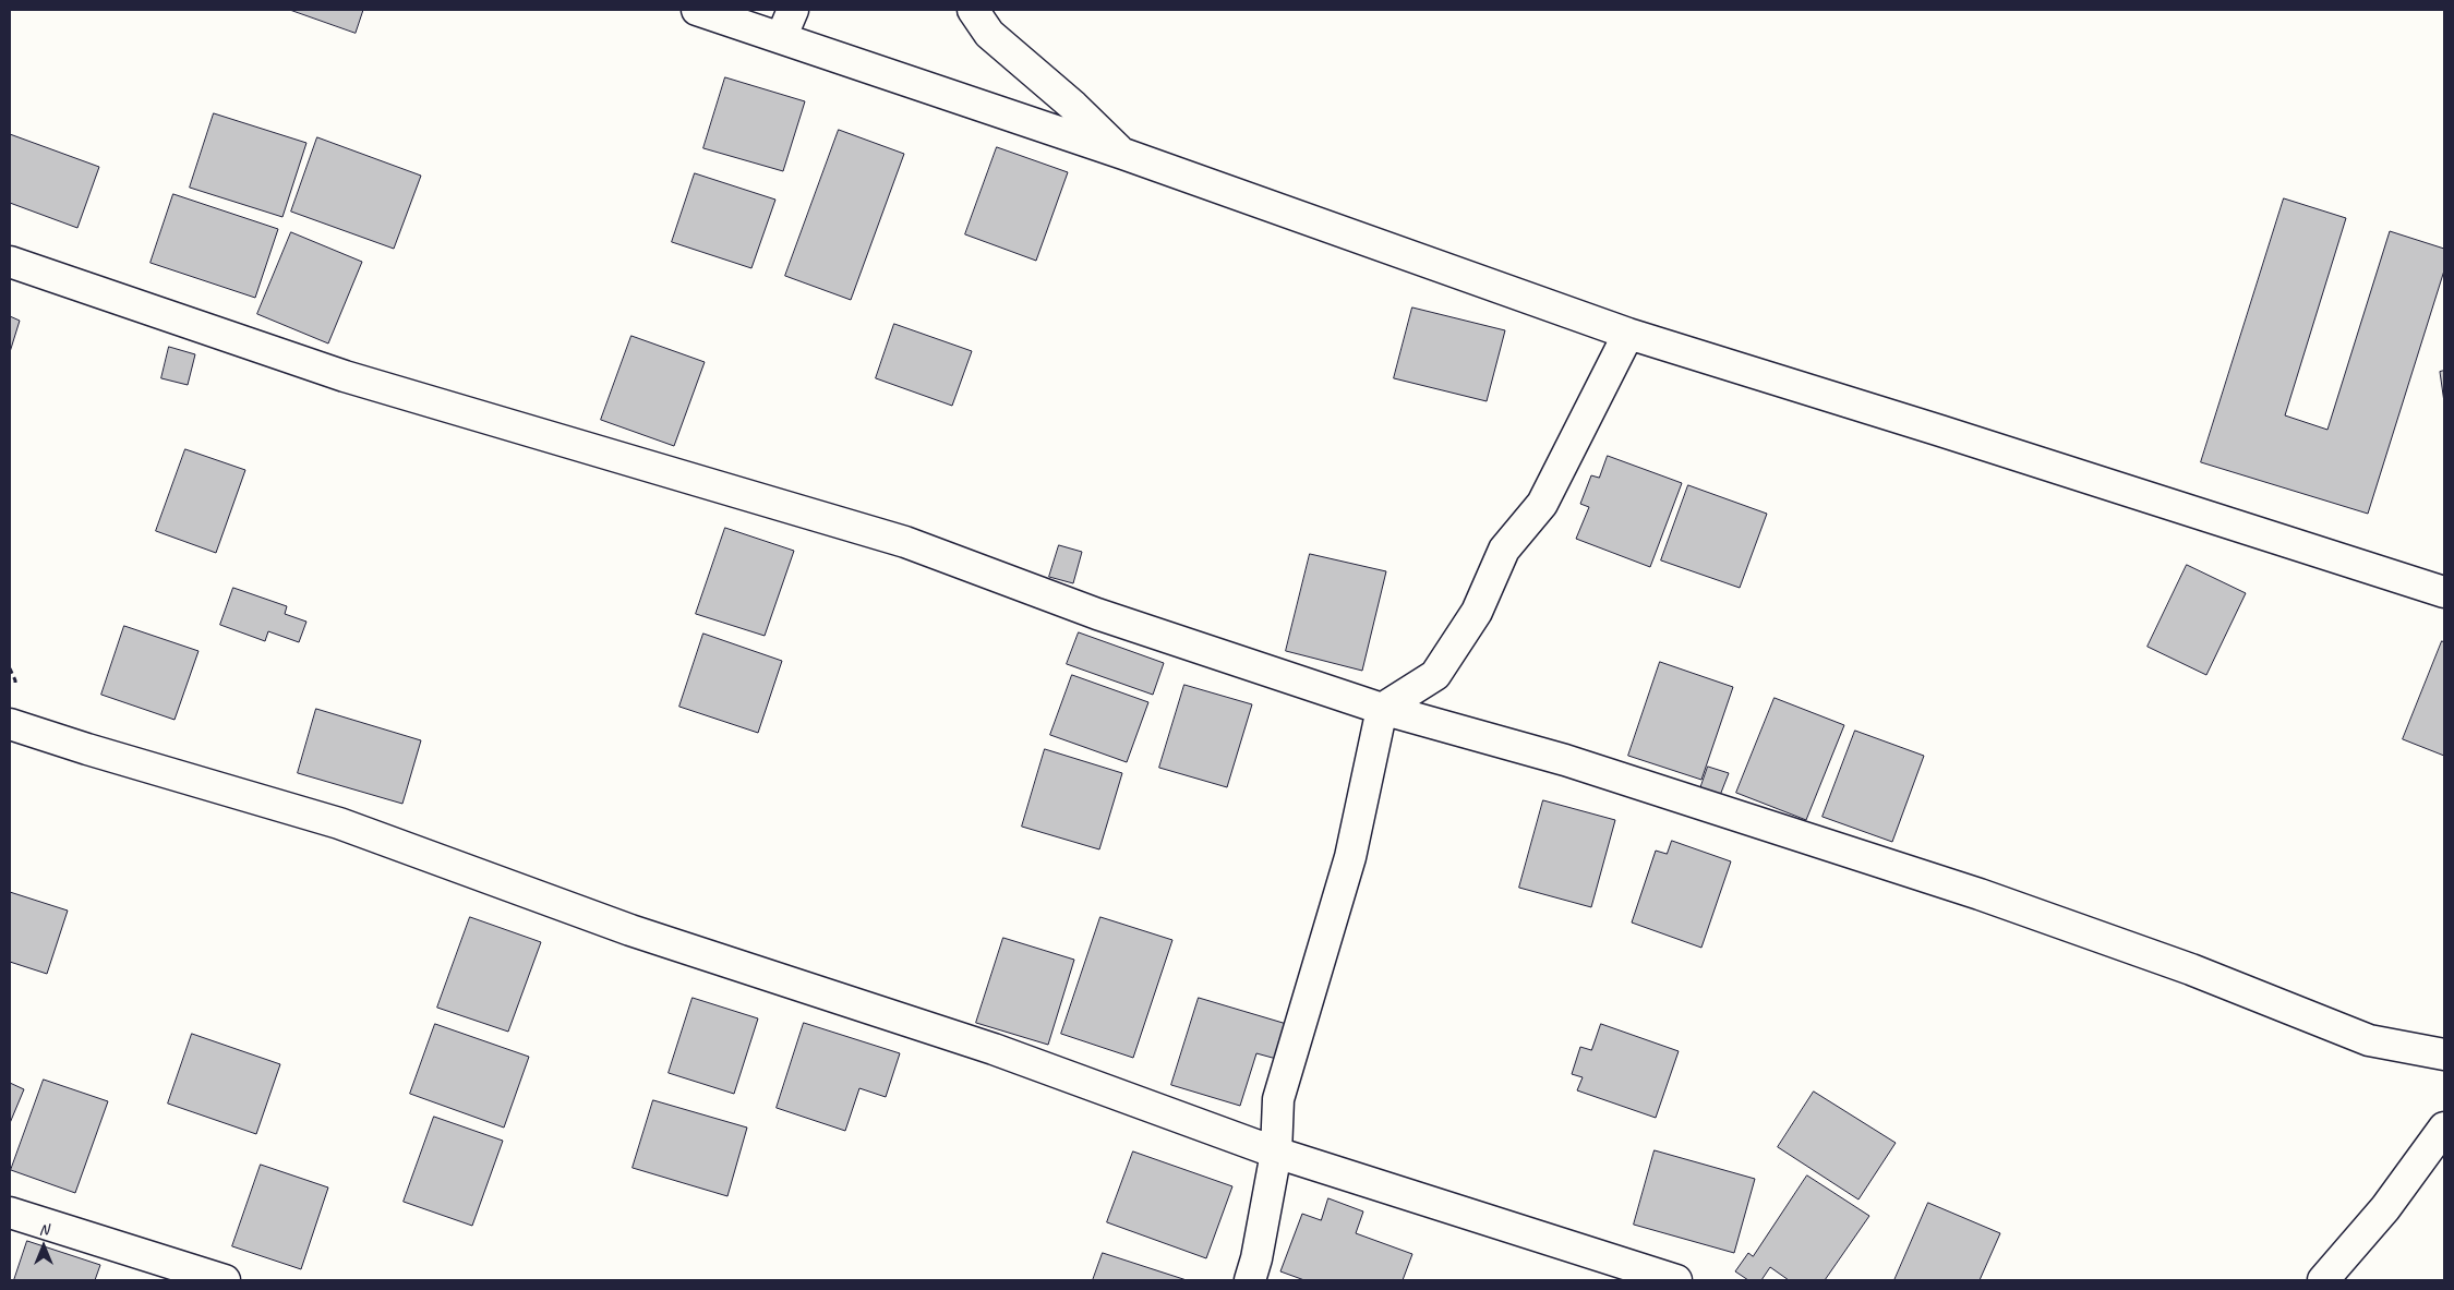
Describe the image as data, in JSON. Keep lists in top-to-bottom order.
{
  "north": "top"
}
